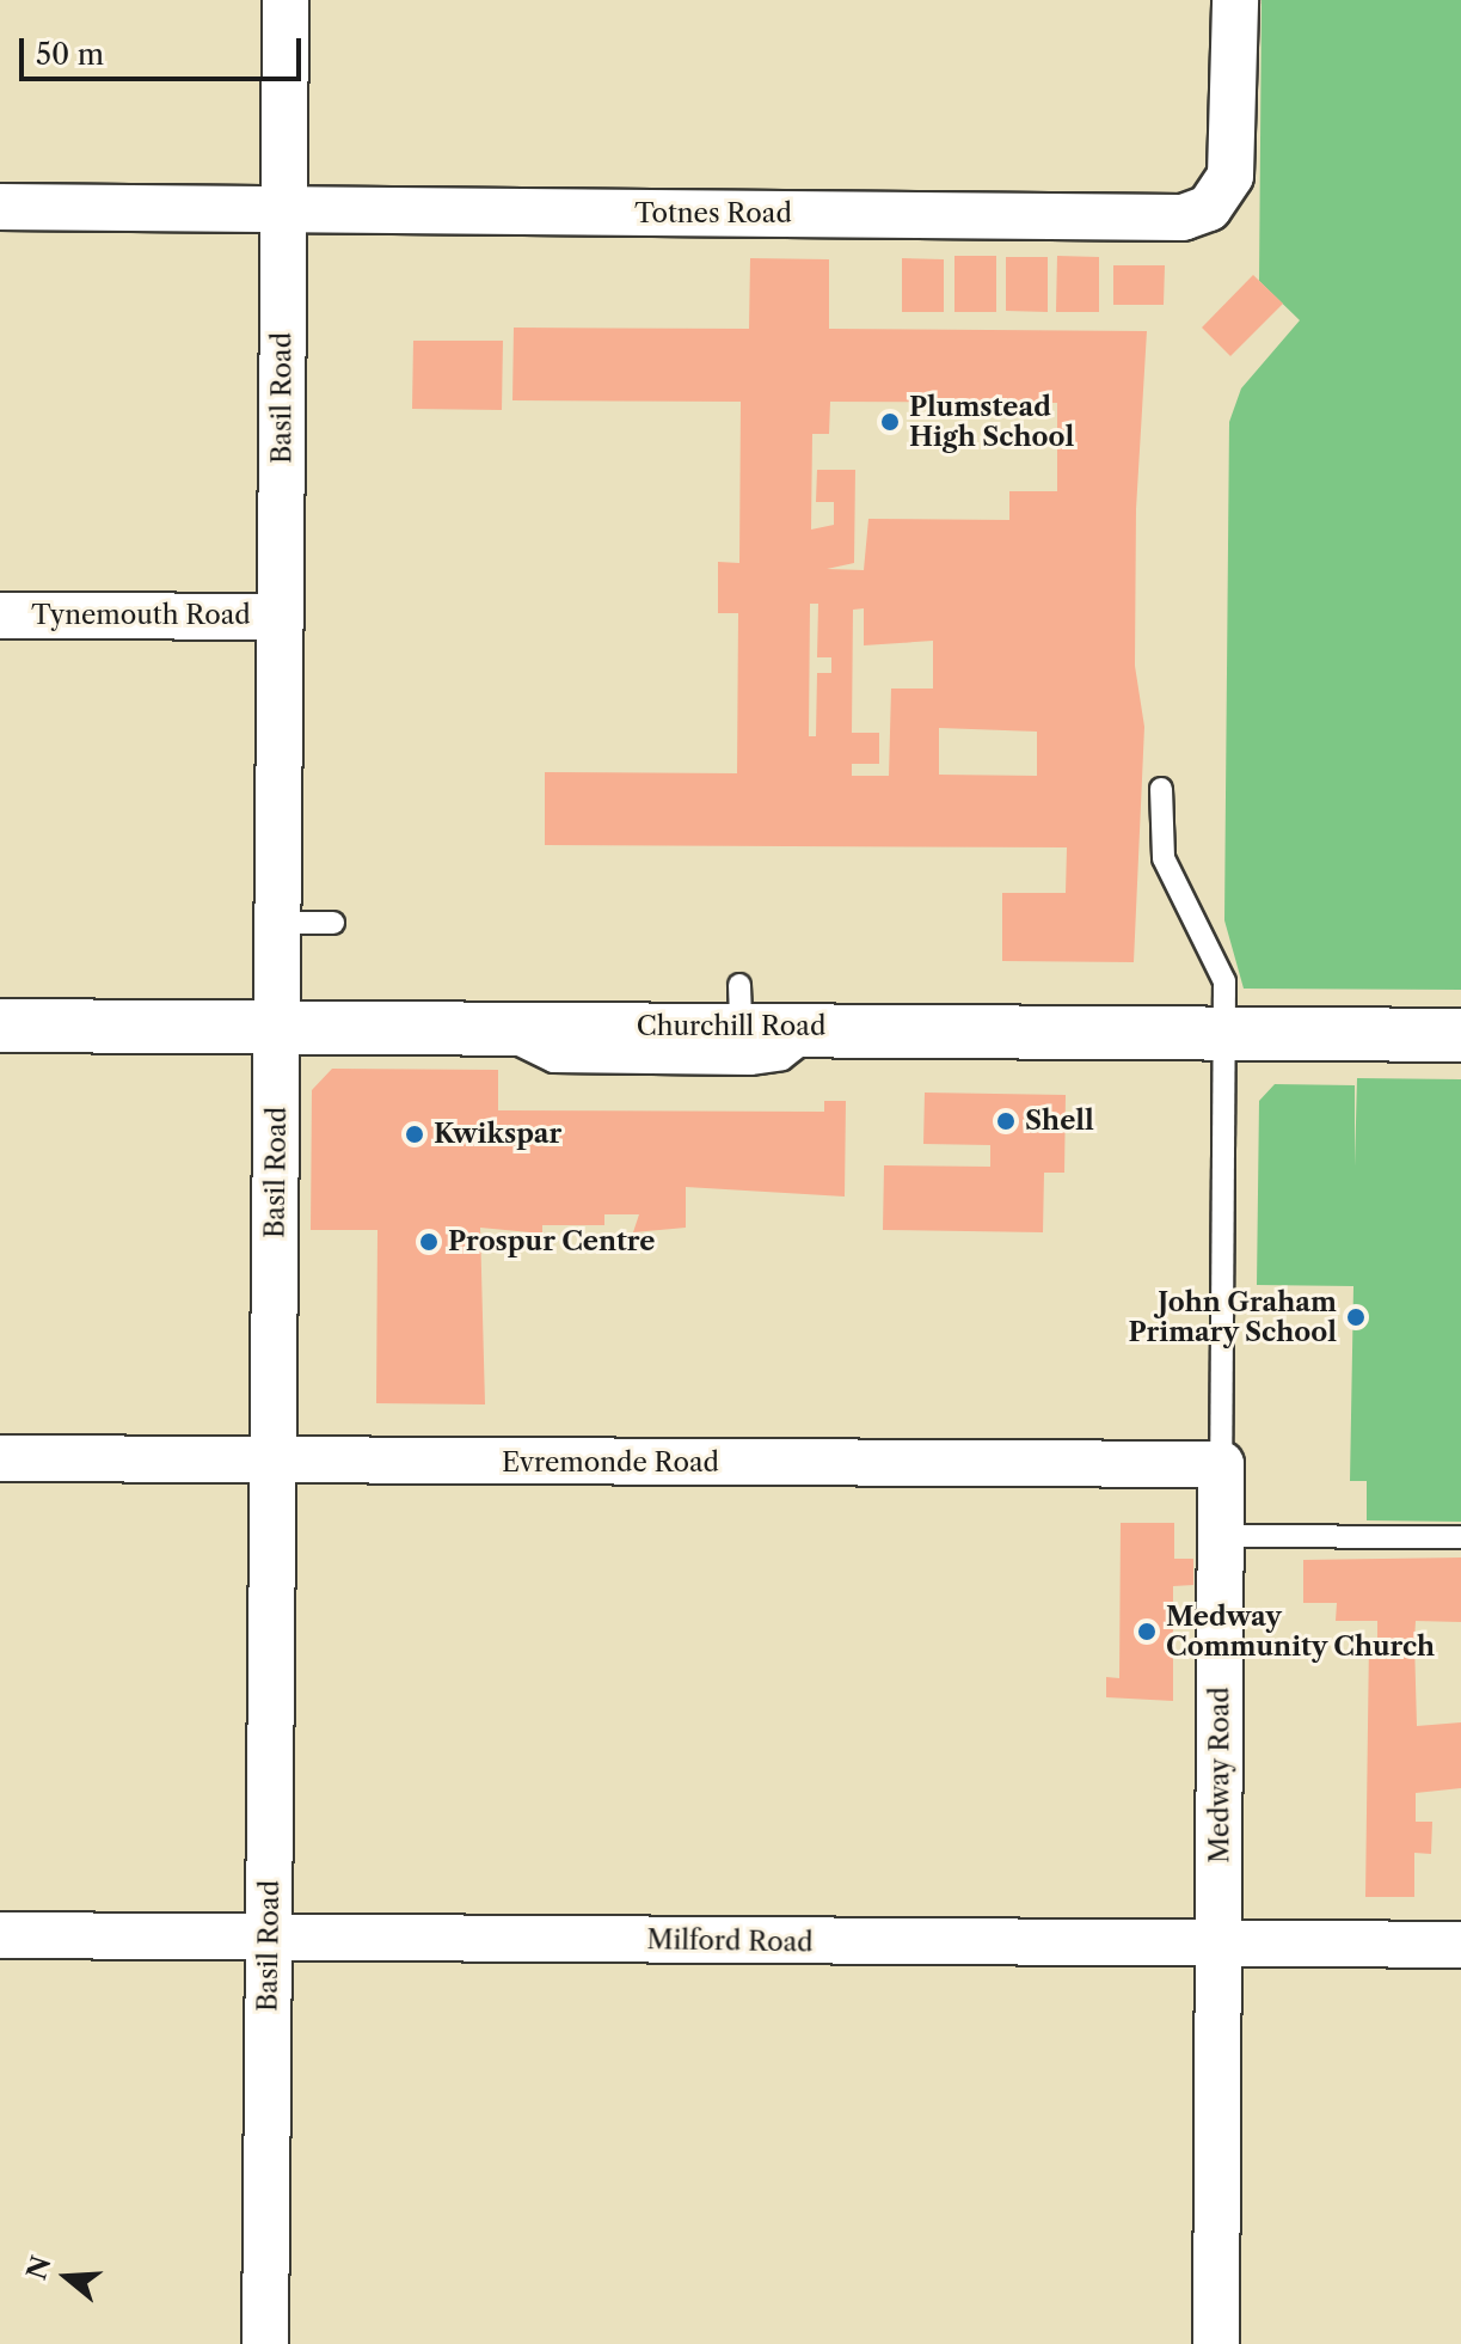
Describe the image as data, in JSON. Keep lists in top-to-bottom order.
{
  "streets": {
    "street": [
      "Totnes Road",
      "Basil Road",
      "Tynemouth Road",
      "Churchill Road",
      "Evremonde Road",
      "Medway Road",
      "Milford Road"
    ]
  },
  "crossings": [
    ["Totnes Road", "Basil Road"],
    ["Basil Road", "Tynemouth Road"],
    ["Basil Road", "Churchill Road"],
    ["Basil Road", "Evremonde Road"],
    ["Basil Road", "Milford Road"],
    ["Churchill Road", "Medway Road"],
    ["Evremonde Road", "Medway Road"],
    ["Medway Road", "Milford Road"]
  ],
  "places": [
    "Plumstead High School",
    "Shell",
    "Kwikspar",
    "Prospur Centre",
    "John Graham Primary School",
    "Medway Community Church"
  ],
  "scale_bar": "50 m",
  "north": "left"
}
